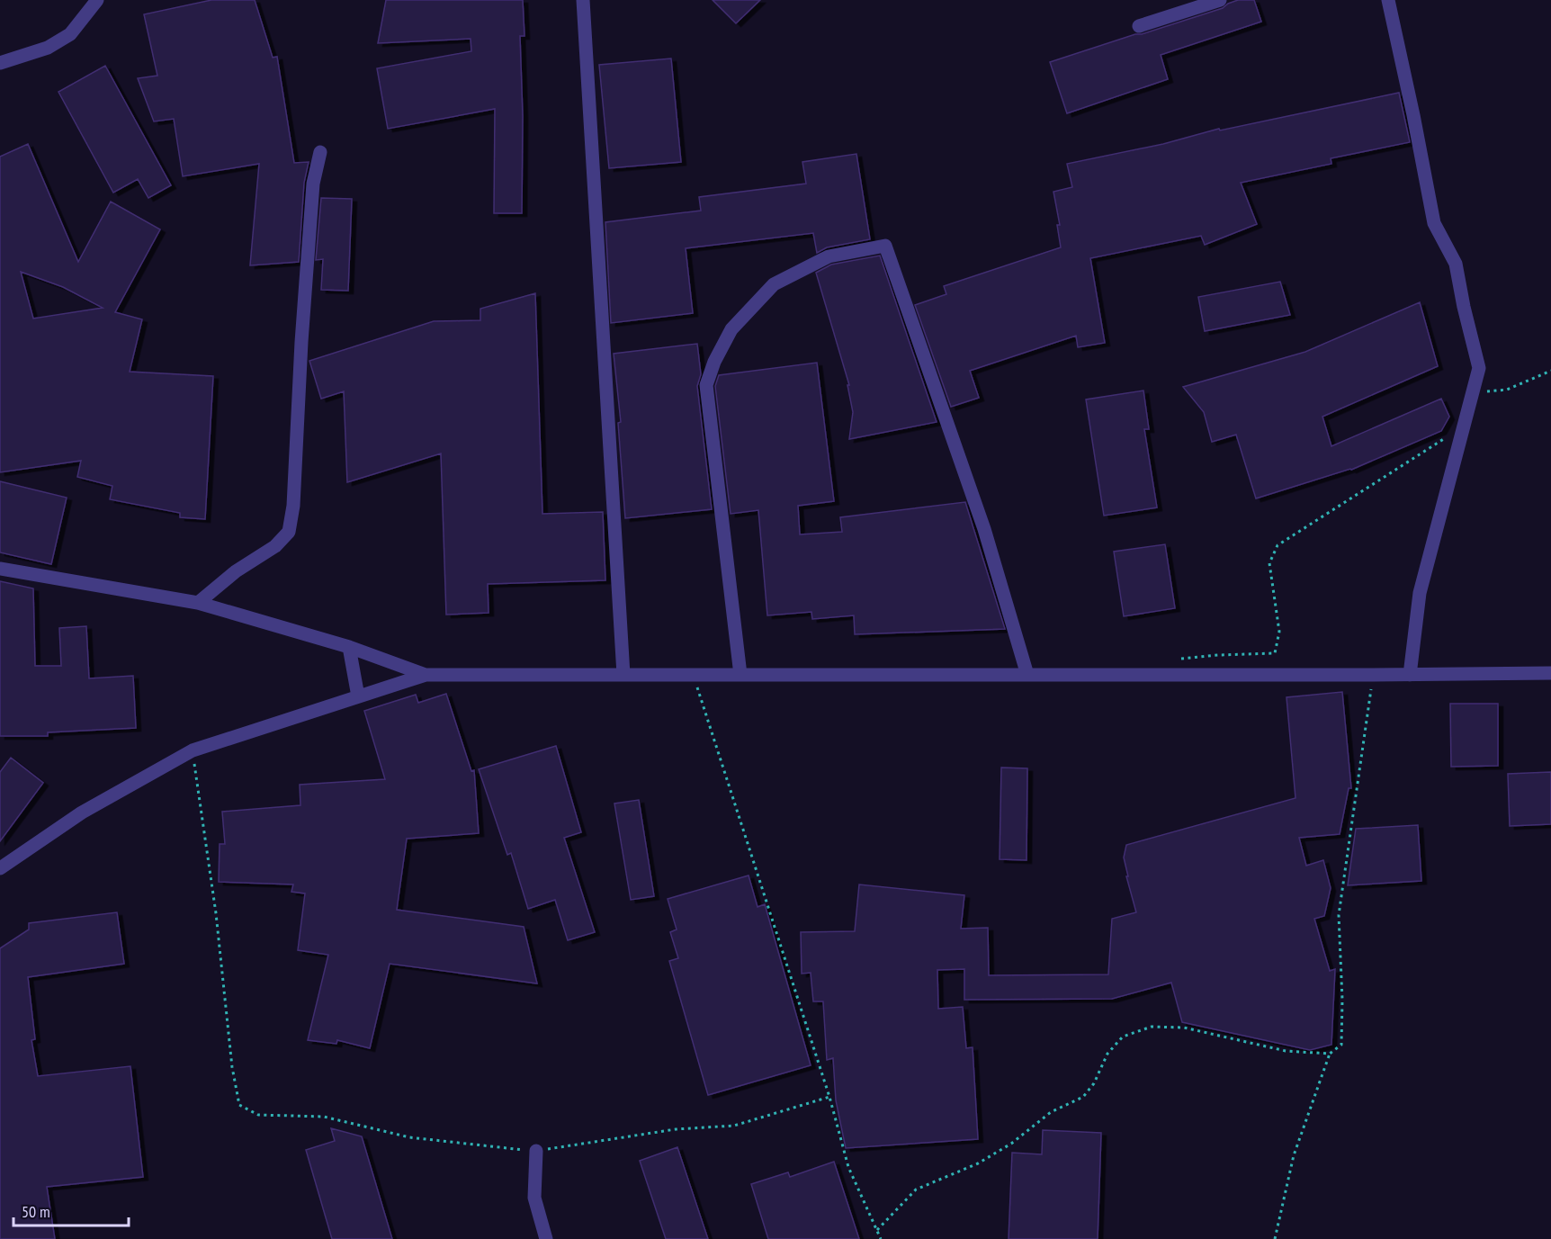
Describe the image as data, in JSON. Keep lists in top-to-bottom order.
{
  "scale_bar": "50 m"
}
